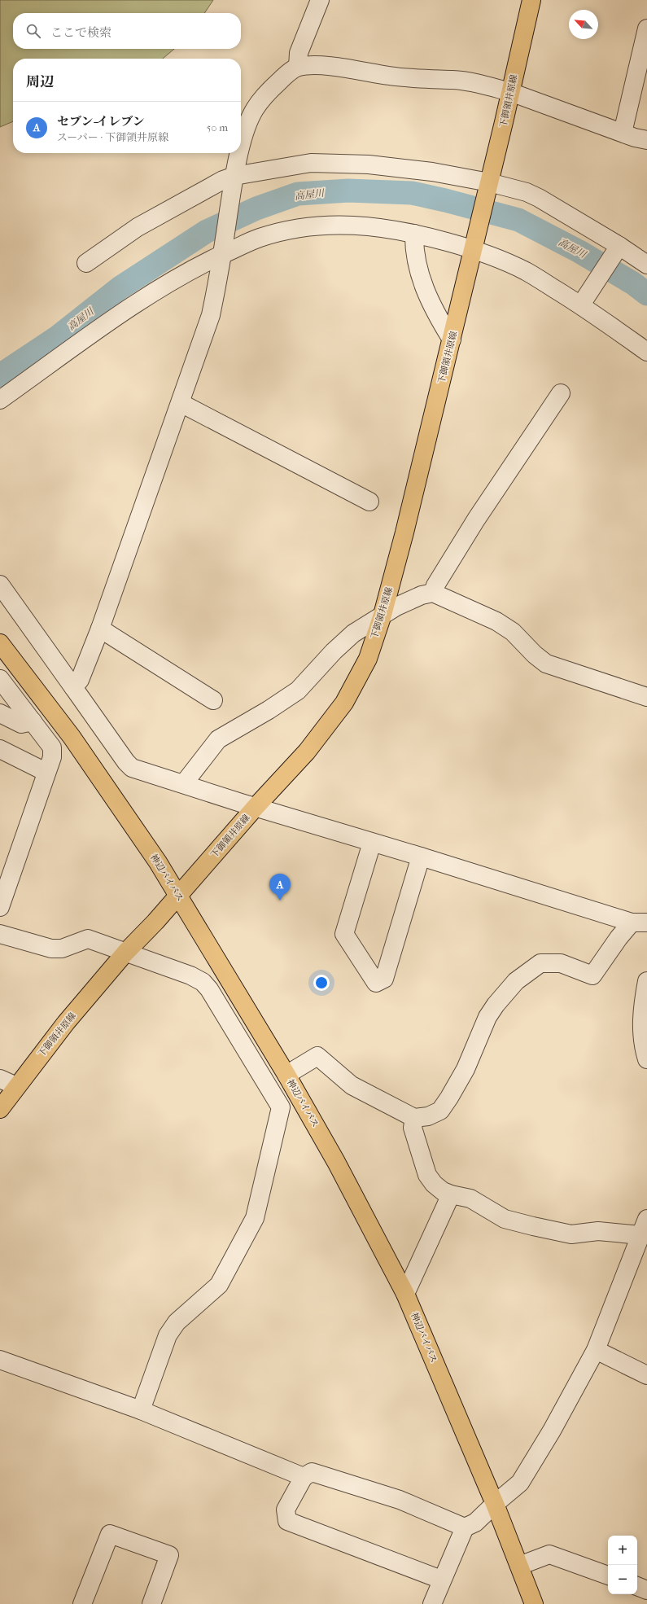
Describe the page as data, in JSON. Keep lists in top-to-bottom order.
{
  "streets": {
    "main road": ["下御領井原線", "神辺バイパス"]
  },
  "crossings": [
    ["下御領井原線", "神辺バイパス"]
  ],
  "water": ["高屋川"],
  "north": "top left",
  "page": {
    "search": "ここで検索",
    "heading": "周辺",
    "list": [
      {
        "mark": "A",
        "name": "セブン-イレブン",
        "note": "スーパー · 下御領井原線",
        "value": "50 m"
      }
    ],
    "pins": "A",
    "map_buttons": ["+", "−"]
  }
}
